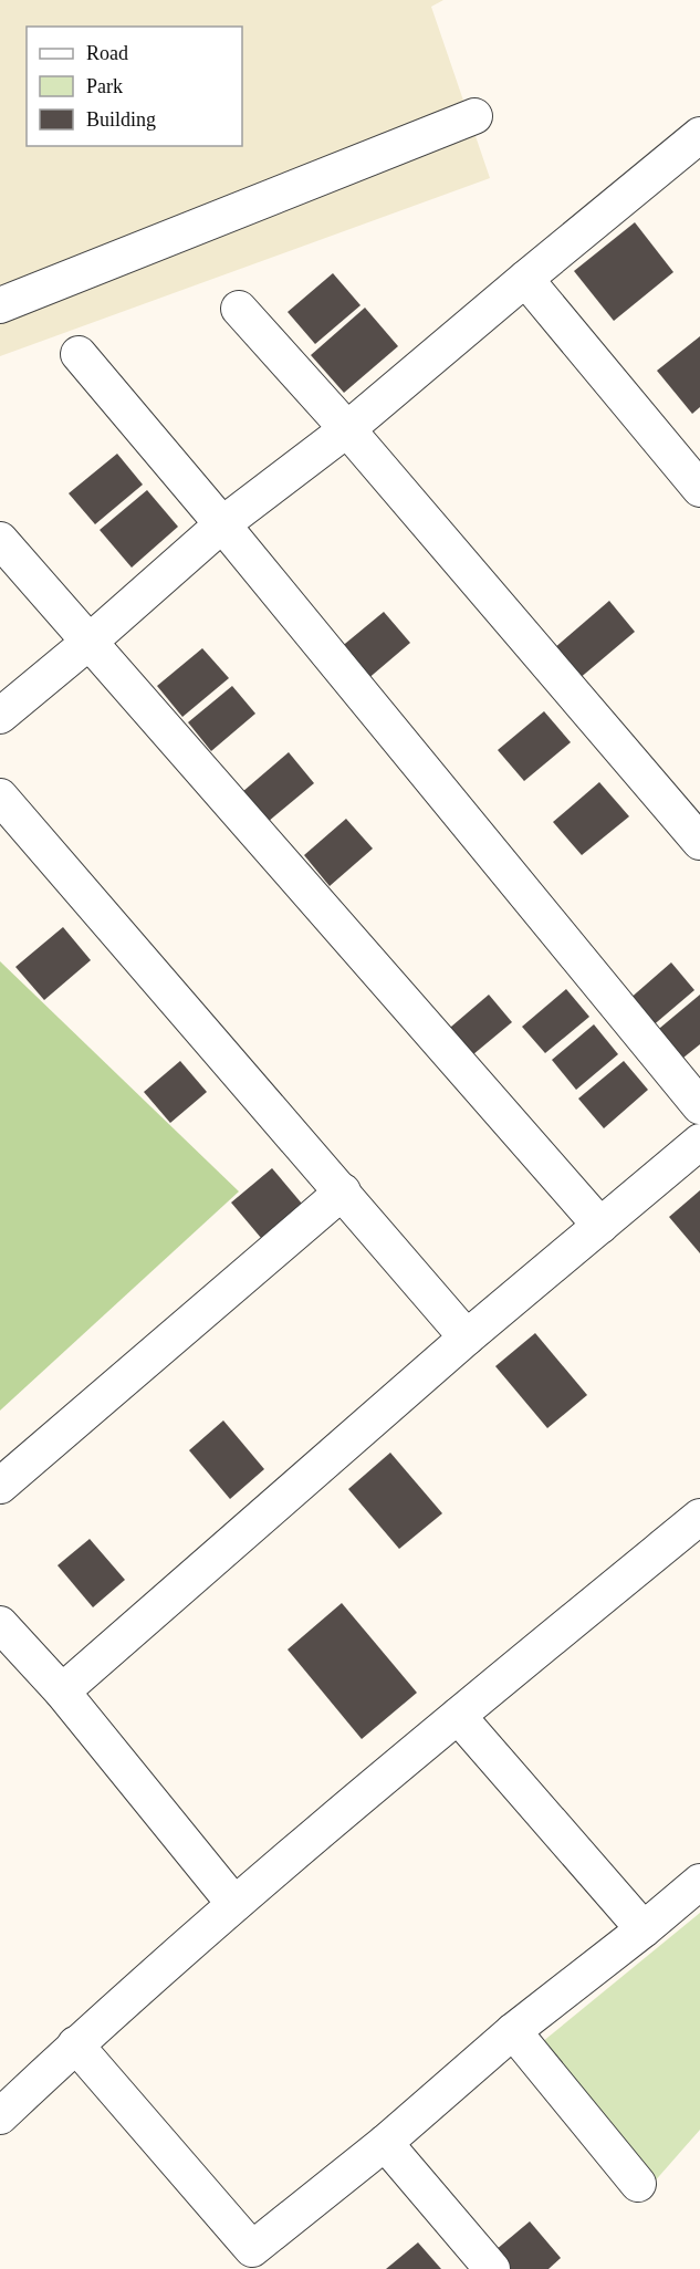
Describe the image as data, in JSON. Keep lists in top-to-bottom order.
{
  "legend": ["Road", "Park", "Building"]
}
